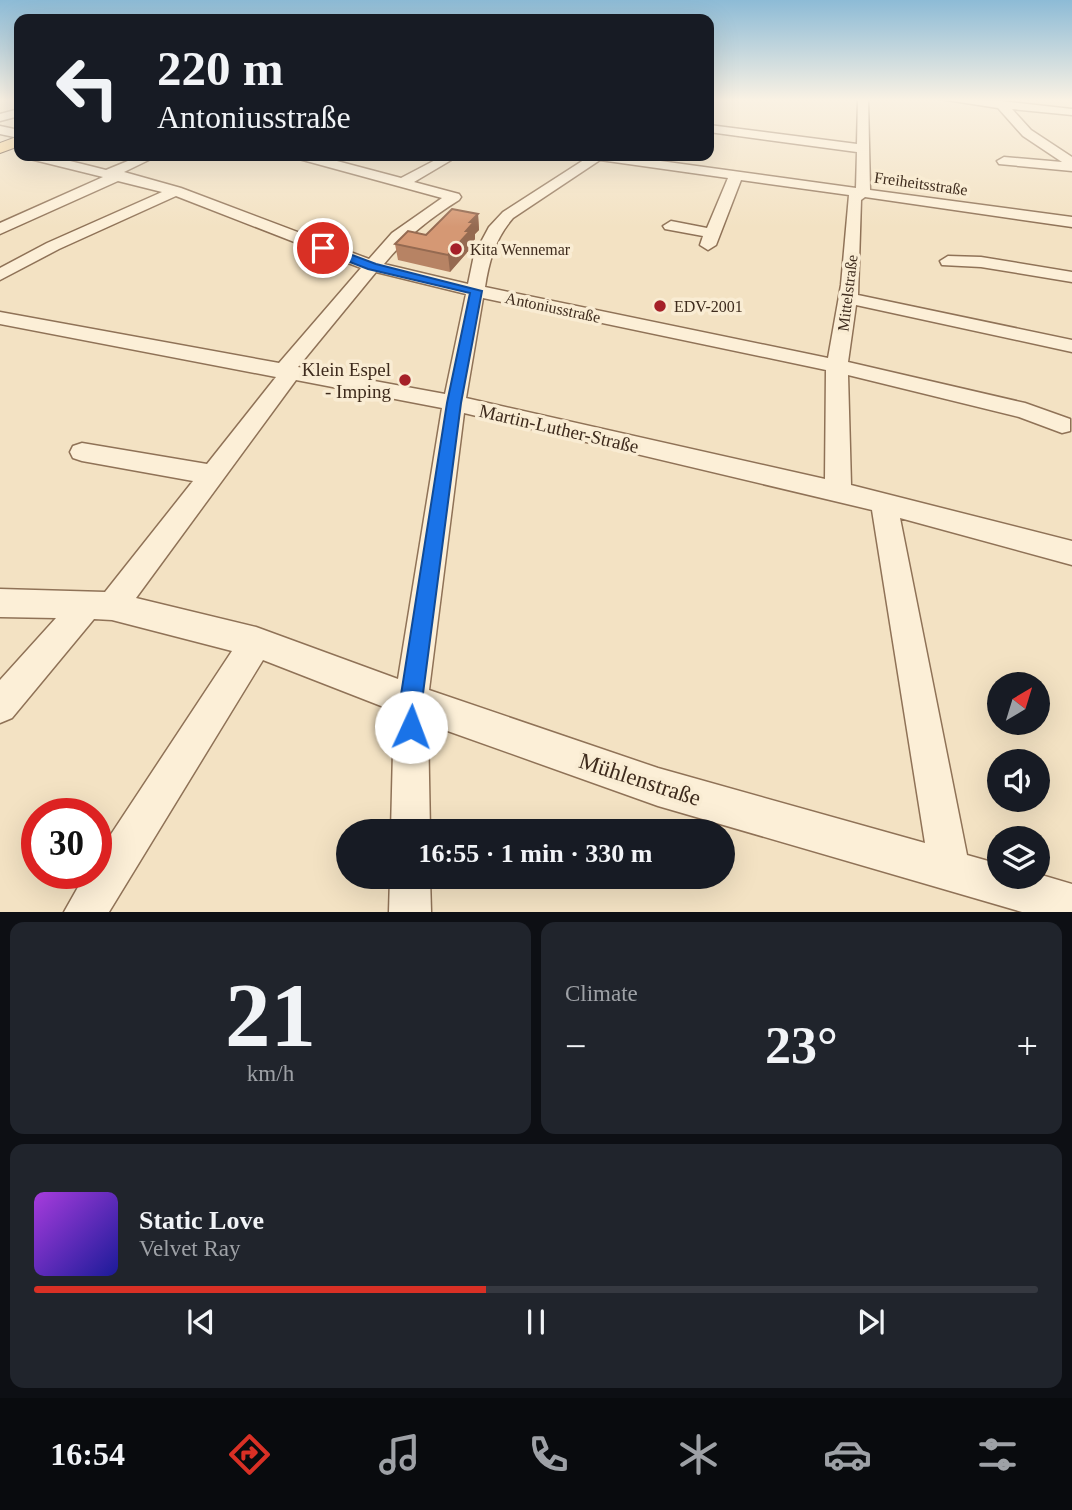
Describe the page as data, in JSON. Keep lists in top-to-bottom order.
{
  "streets": {
    "street": [
      "Freiheitsstraße",
      "Mittelstraße",
      "Antoniusstraße",
      "Martin-Luther-Straße",
      "Mühlenstraße"
    ]
  },
  "crossings": [
    ["Freiheitsstraße", "Mittelstraße"],
    ["Mittelstraße", "Antoniusstraße"],
    ["Mittelstraße", "Martin-Luther-Straße"]
  ],
  "places": ["Kita Wennemar", "EDV-2001", "Klein Espel - Imping"],
  "north": "top right",
  "page": {
    "turn": ["220 m", "Antoniusstraße"],
    "limit": "30",
    "trip": "16:55 · 1 min · 330 m",
    "tile": [
      ["21", "km/h"],
      "Climate"
    ],
    "heat": ["−", "23°", "+"],
    "song": ["Static Love", "Velvet Ray"],
    "tabs": "16:54"
  }
}
